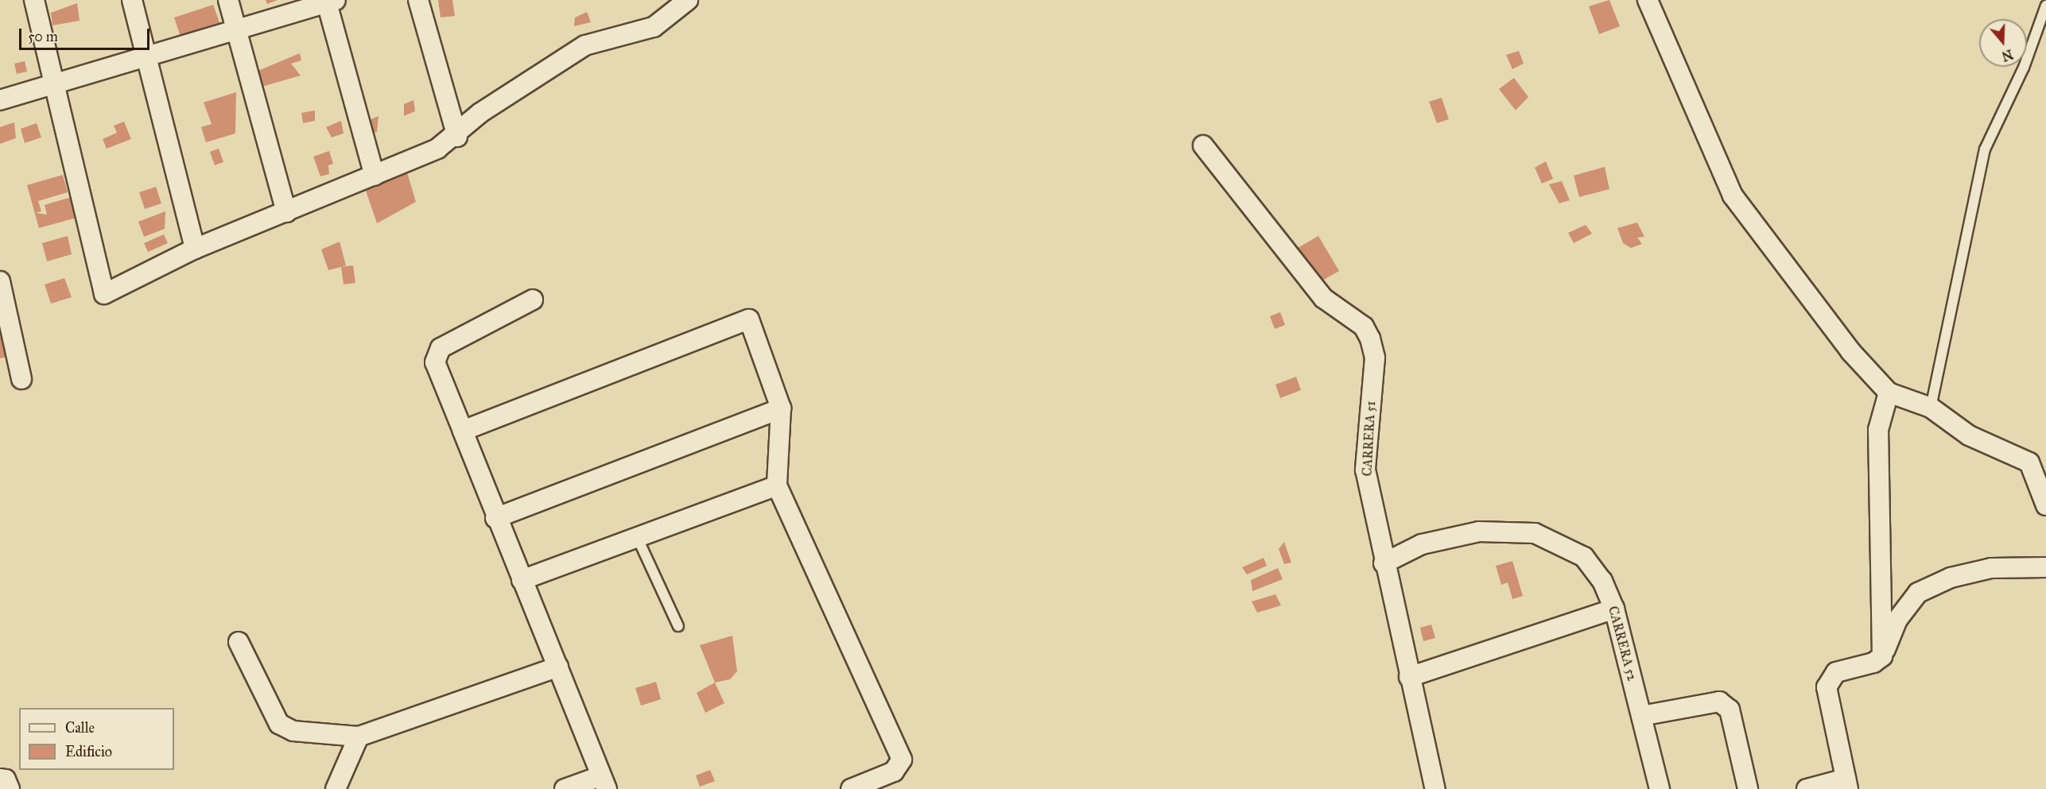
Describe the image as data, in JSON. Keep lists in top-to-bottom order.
{
  "streets": {
    "street": ["CARRERA 51", "CARRERA 52"]
  },
  "crossings": [
    ["CARRERA 51", "CARRERA 52"]
  ],
  "legend": ["Calle", "Edificio"],
  "scale_bar": "50 m",
  "north": "bottom"
}
